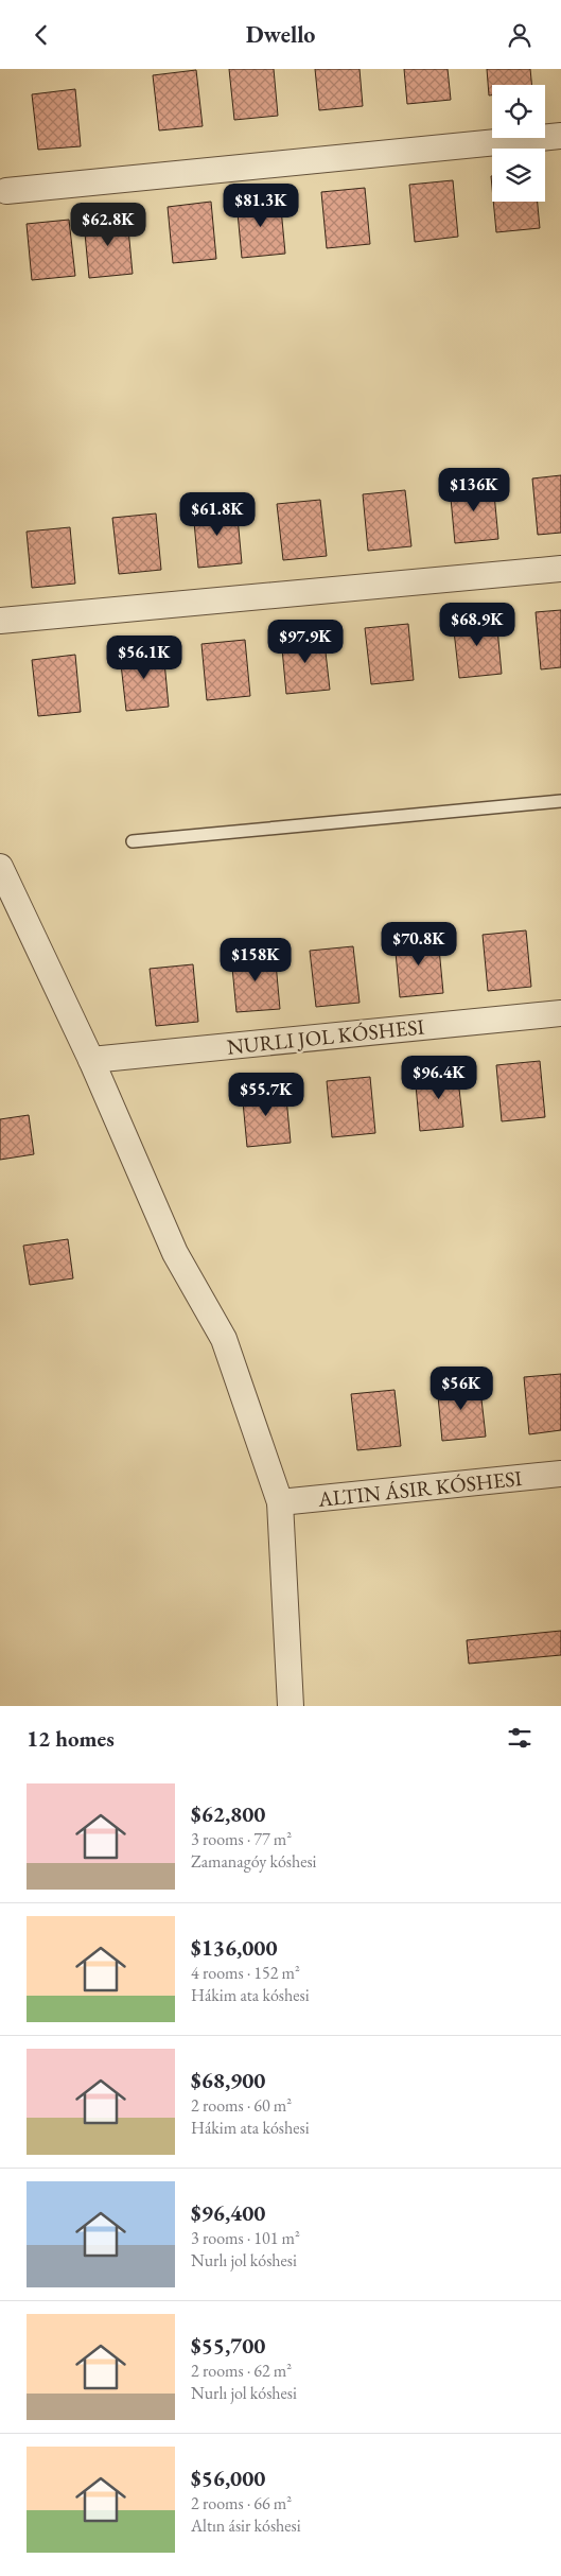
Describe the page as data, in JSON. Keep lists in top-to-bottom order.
{
  "page": {
    "header": "Dwello",
    "price": [
      "$81.3K",
      "$62.8K",
      "$136K",
      "$61.8K",
      "$68.9K",
      "$97.9K",
      "$56.1K",
      "$70.8K",
      "$158K",
      "$96.4K",
      "$55.7K",
      "$56K"
    ],
    "heading": "12 homes",
    "list": [
      {
        "name": "$62,800",
        "note": "3 rooms · 77 m² · Zamanagóy kóshesi"
      },
      {
        "name": "$136,000",
        "note": "4 rooms · 152 m² · Hákim ata kóshesi"
      },
      {
        "name": "$68,900",
        "note": "2 rooms · 60 m² · Hákim ata kóshesi"
      },
      {
        "name": "$96,400",
        "note": "3 rooms · 101 m² · Nurlı jol kóshesi"
      },
      {
        "name": "$55,700",
        "note": "2 rooms · 62 m² · Nurlı jol kóshesi"
      },
      {
        "name": "$56,000",
        "note": "2 rooms · 66 m² · Altın ásir kóshesi"
      }
    ]
  }
}
